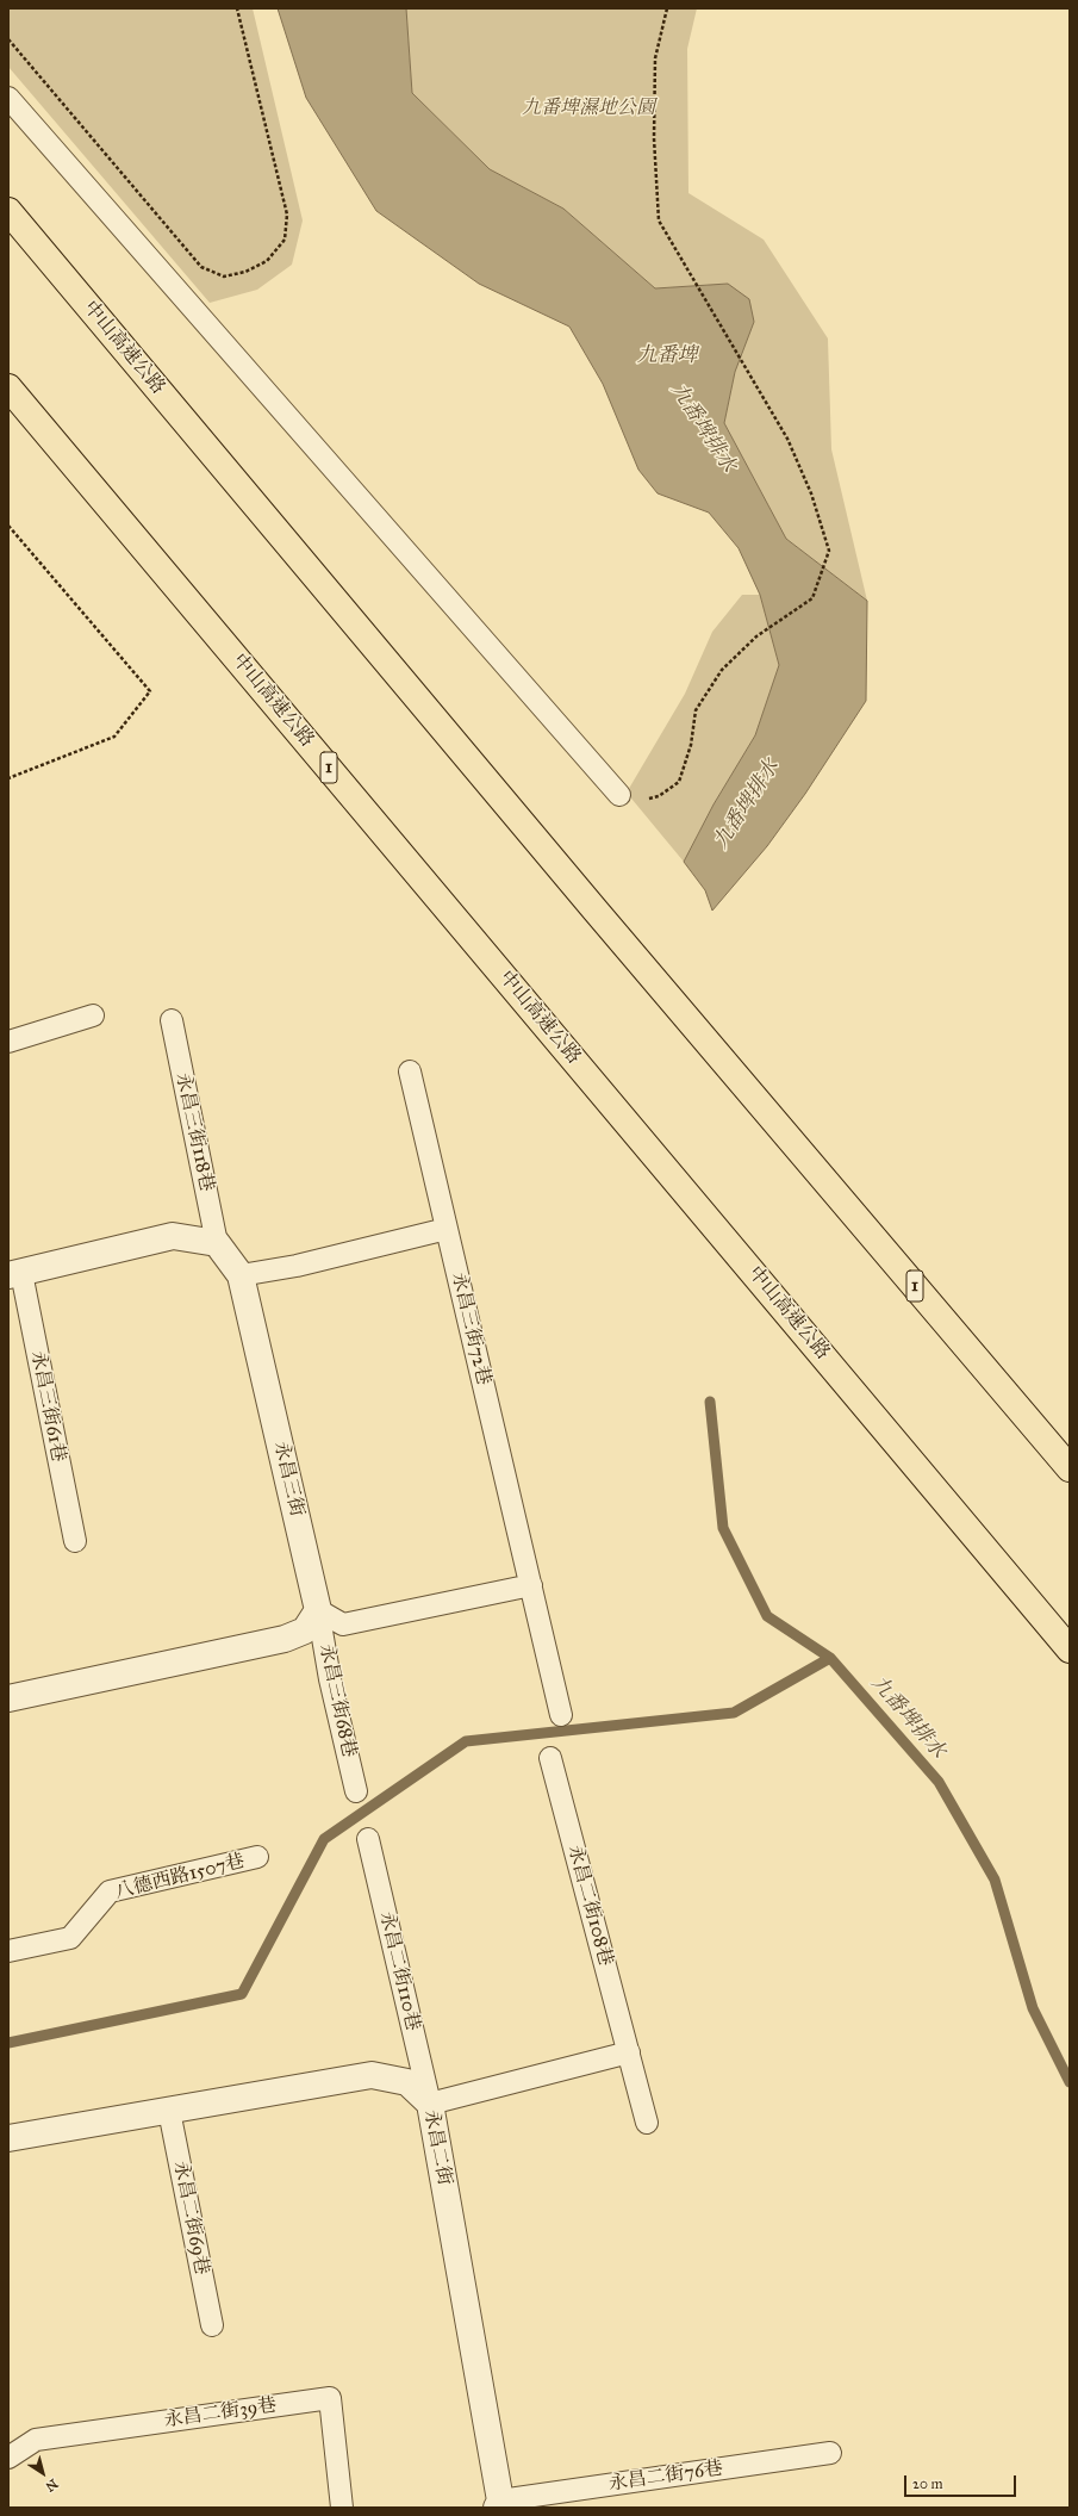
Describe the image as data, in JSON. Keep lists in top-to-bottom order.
{
  "streets": {
    "highway": ["中山高速公路", "1"],
    "street": ["永昌三街", "永昌二街"],
    "lane": [
      "永昌三街118巷",
      "永昌三街72巷",
      "永昌三街61巷",
      "永昌三街68巷",
      "八德西路1507巷",
      "永昌二街108巷",
      "永昌二街110巷",
      "永昌二街69巷",
      "永昌二街39巷",
      "永昌二街76巷"
    ]
  },
  "crossings": [
    ["永昌三街118巷", "永昌三街"],
    ["永昌三街", "永昌三街68巷"],
    ["永昌二街110巷", "永昌二街"],
    ["永昌二街", "永昌二街69巷"],
    ["永昌二街", "永昌二街76巷"]
  ],
  "water": ["九番埤", "九番埤排水"],
  "parks": ["九番埤濕地公園"],
  "scale_bar": "20 m",
  "north": "bottom right"
}
